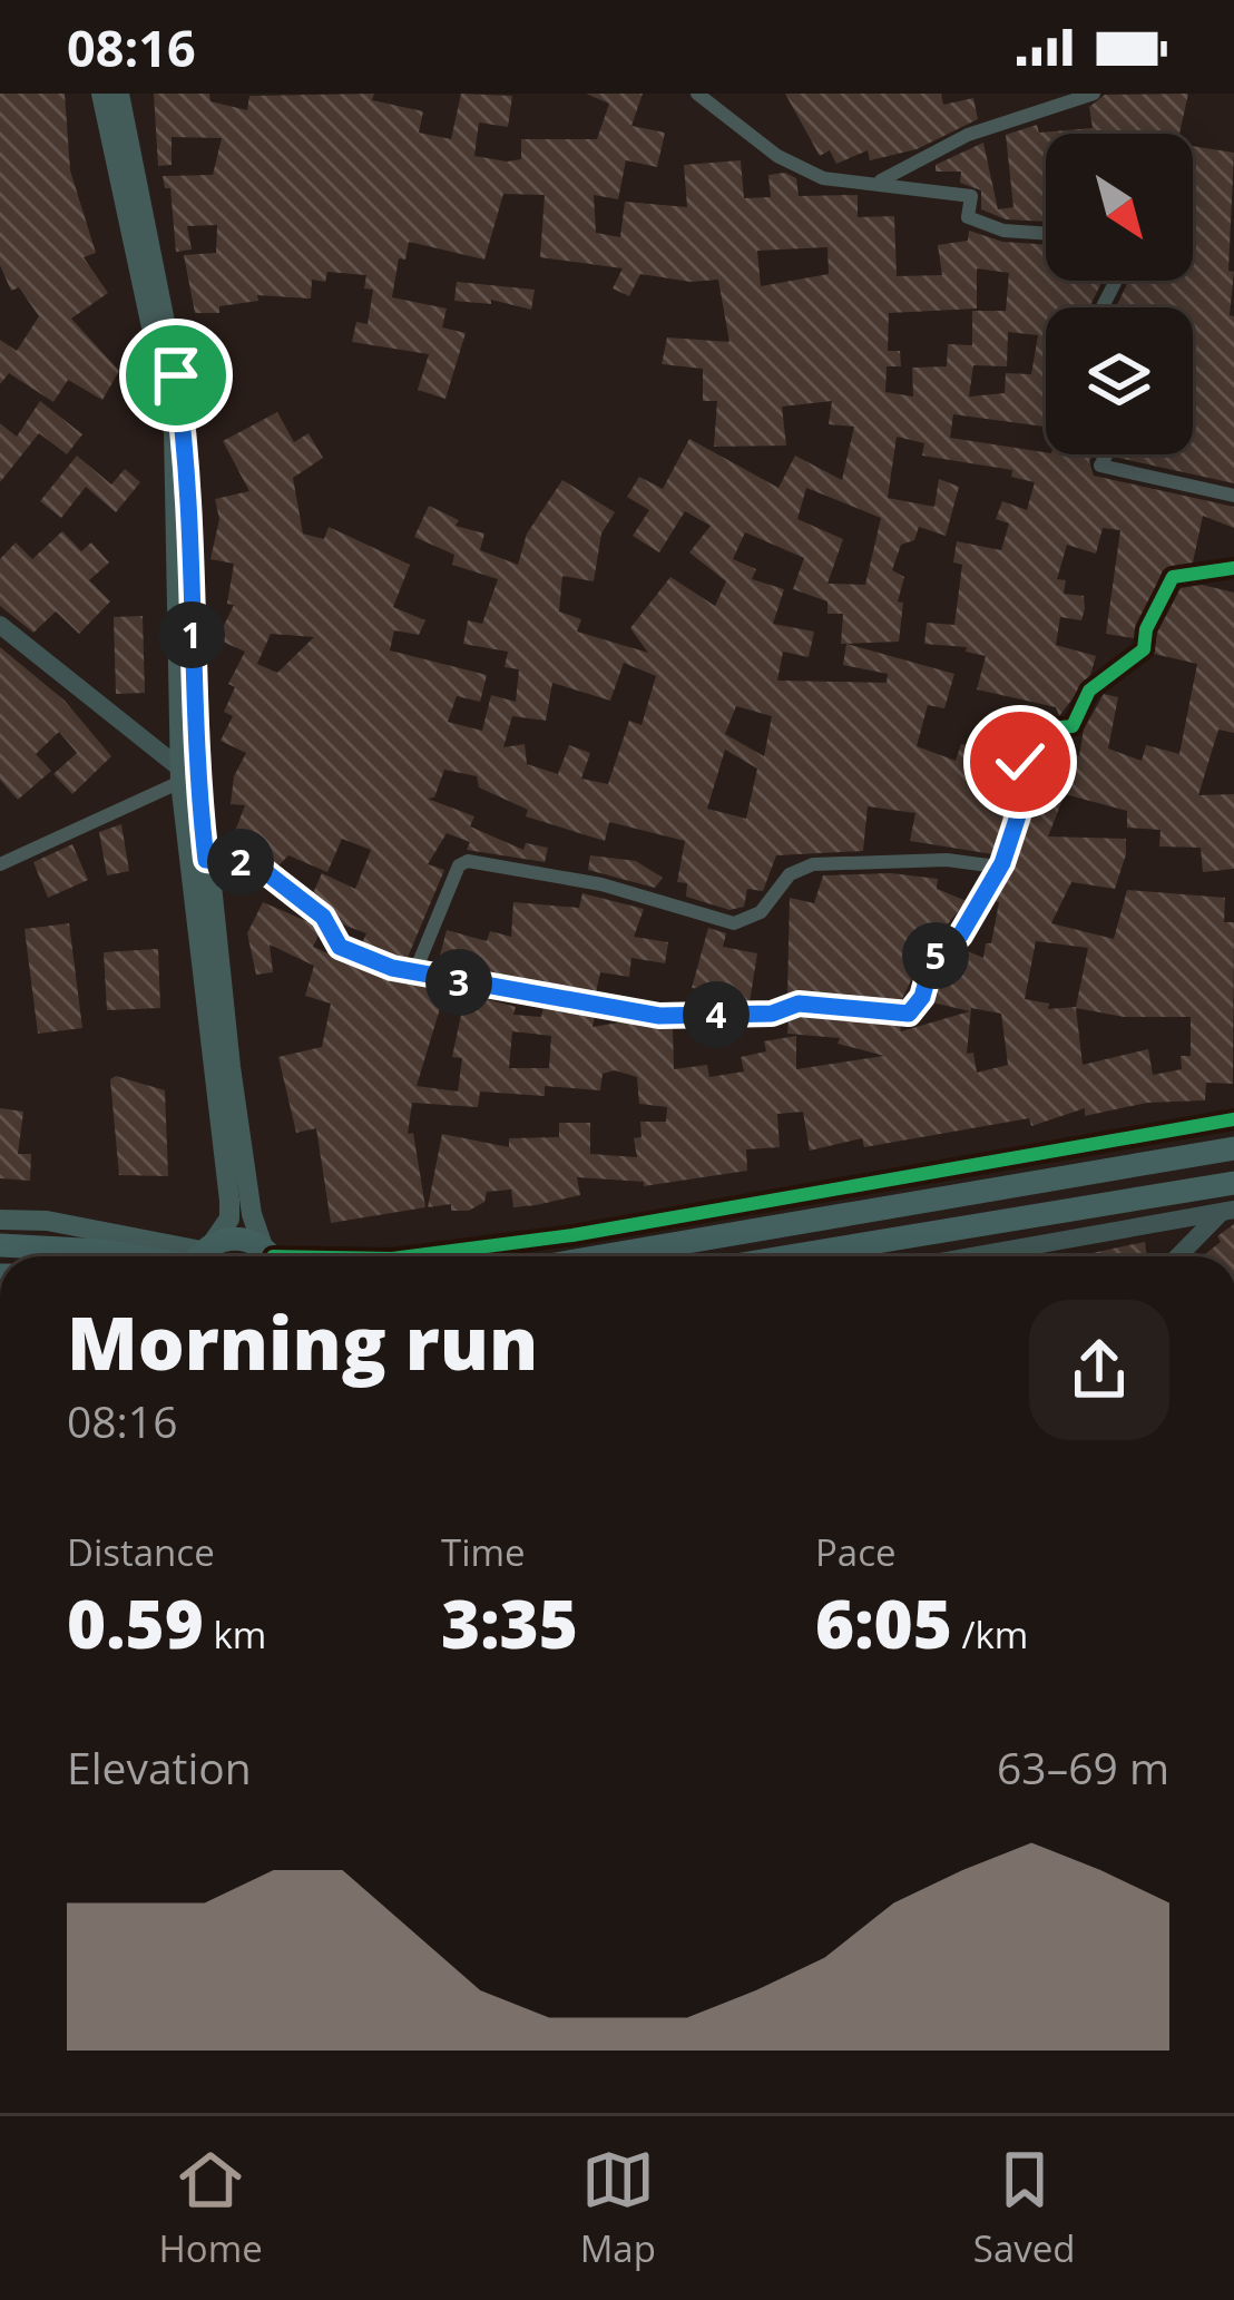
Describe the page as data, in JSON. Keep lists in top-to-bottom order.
{
  "north": "bottom right",
  "page": {
    "status": "08:16",
    "pins": [
      "1",
      "2",
      "5",
      "3",
      "4"
    ],
    "heading": ["Morning run", "08:16"],
    "stats": [
      ["Distance", "0.59 km"],
      ["Time", "3:35"],
      ["Pace", "6:05 /km"]
    ],
    "chart": ["Elevation", "63–69 m"],
    "tabs": ["Home", "Map", "Saved"]
  }
}
